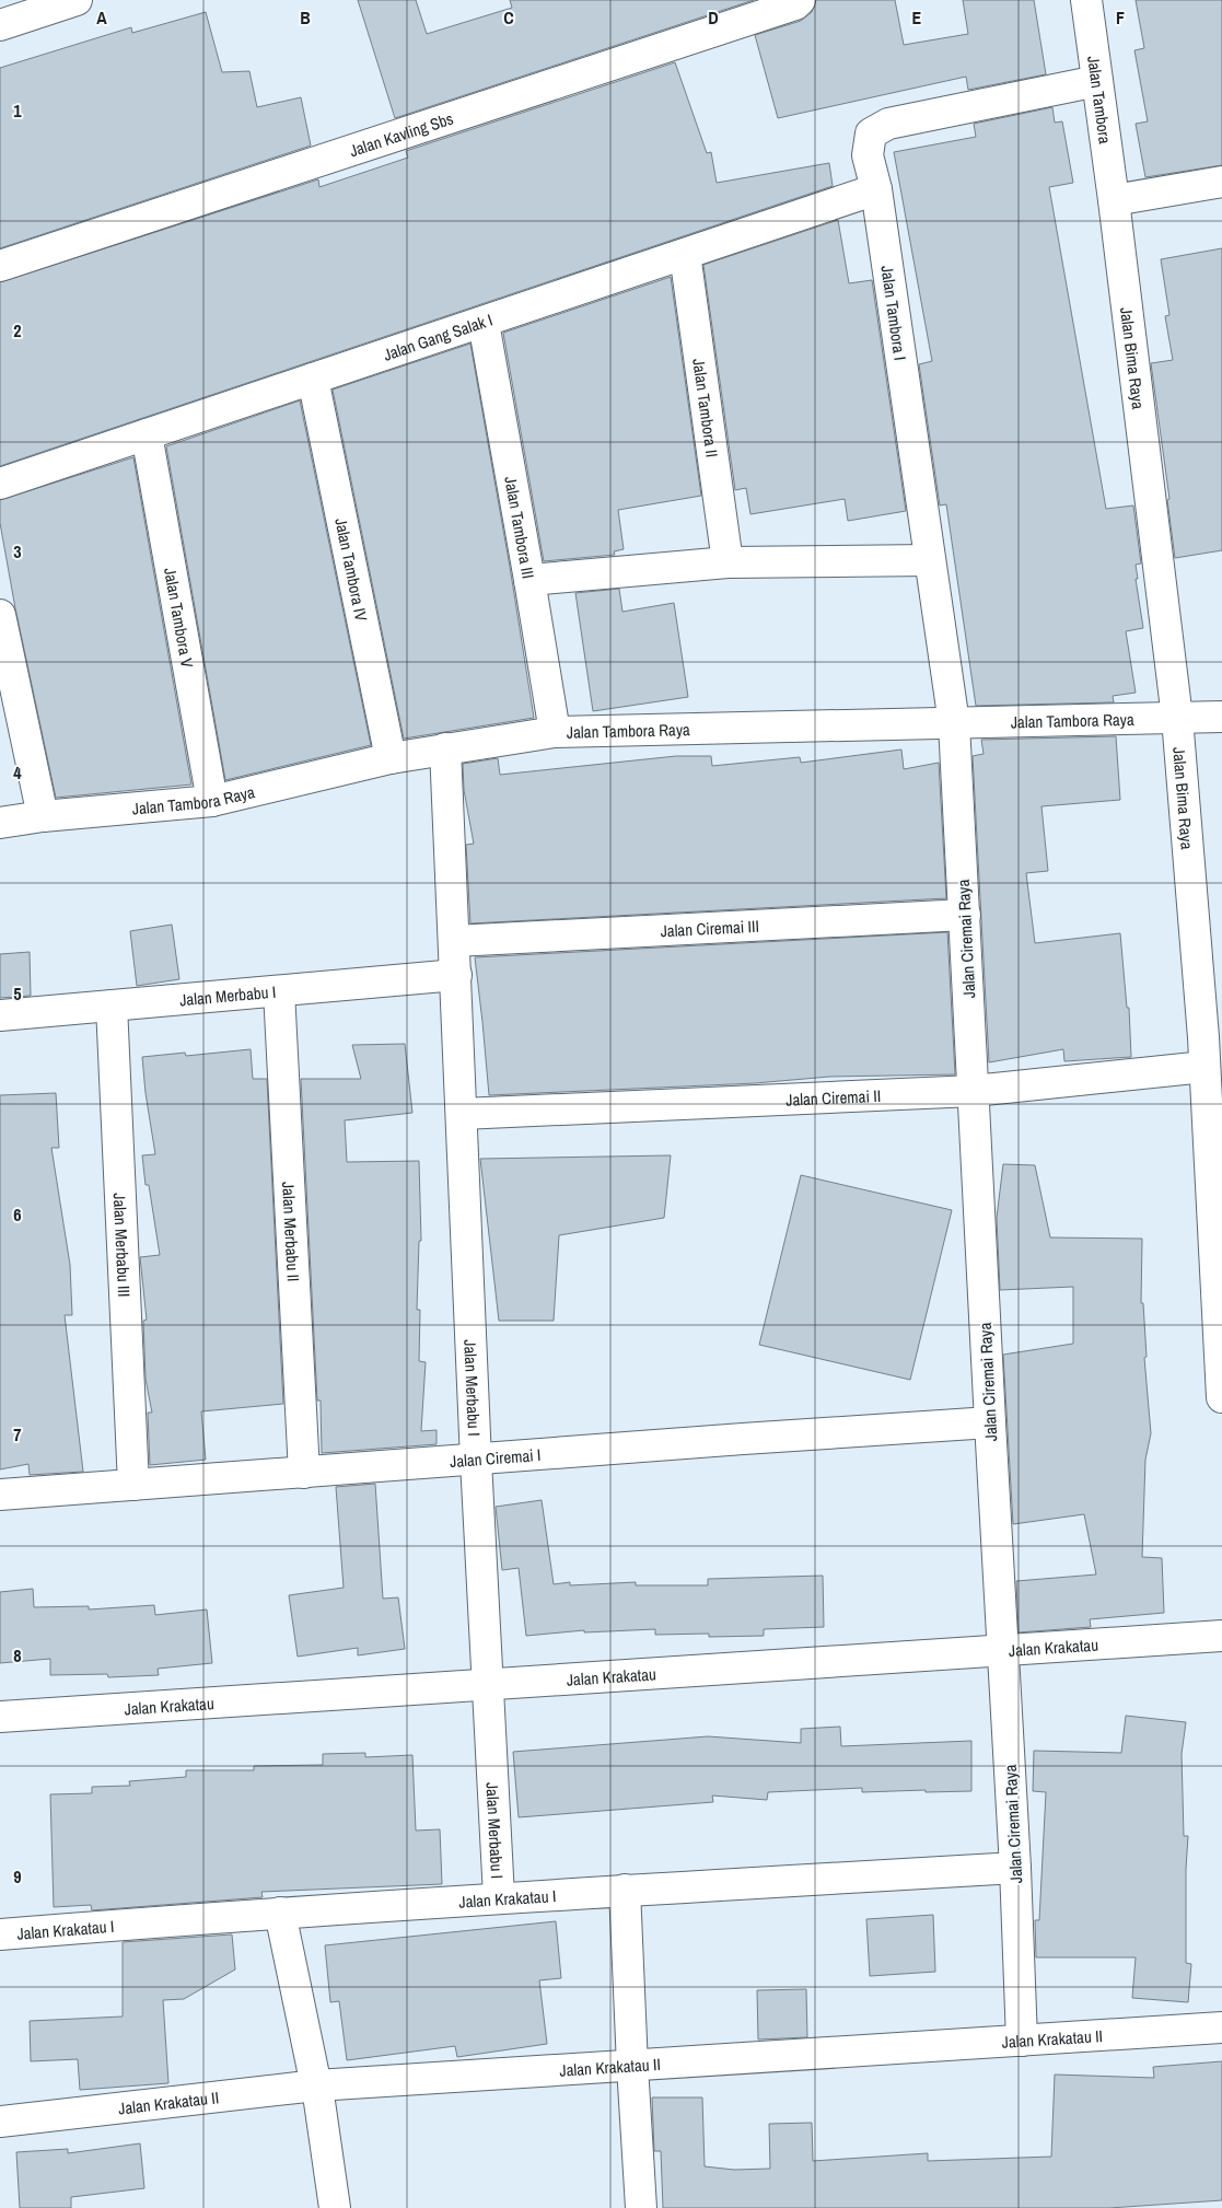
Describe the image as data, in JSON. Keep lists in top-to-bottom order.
{
  "streets": {
    "street": [
      "Jalan Tambora",
      "Jalan Kavling Sbs",
      "Jalan Tambora I",
      "Jalan Gang Salak I",
      "Jalan Bima Raya",
      "Jalan Tambora II",
      "Jalan Tambora III",
      "Jalan Tambora IV",
      "Jalan Tambora V",
      "Jalan Tambora Raya",
      "Jalan Ciremai III",
      "Jalan Ciremai Raya",
      "Jalan Merbabu I",
      "Jalan Ciremai II",
      "Jalan Merbabu II",
      "Jalan Merbabu III",
      "Jalan Ciremai I",
      "Jalan Krakatau",
      "Jalan Krakatau I",
      "Jalan Krakatau II"
    ]
  },
  "crossings": [
    ["Jalan Tambora", "Jalan Tambora I"],
    ["Jalan Tambora", "Jalan Bima Raya"],
    ["Jalan Tambora I", "Jalan Gang Salak I"],
    ["Jalan Tambora I", "Jalan Tambora Raya"],
    ["Jalan Tambora I", "Jalan Ciremai Raya"],
    ["Jalan Gang Salak I", "Jalan Tambora II"],
    ["Jalan Gang Salak I", "Jalan Tambora III"],
    ["Jalan Gang Salak I", "Jalan Tambora IV"],
    ["Jalan Gang Salak I", "Jalan Tambora V"],
    ["Jalan Bima Raya", "Jalan Tambora Raya"],
    ["Jalan Bima Raya", "Jalan Ciremai II"],
    ["Jalan Tambora III", "Jalan Tambora Raya"],
    ["Jalan Tambora IV", "Jalan Tambora Raya"],
    ["Jalan Tambora V", "Jalan Tambora Raya"],
    ["Jalan Tambora Raya", "Jalan Ciremai Raya"],
    ["Jalan Tambora Raya", "Jalan Merbabu I"],
    ["Jalan Ciremai III", "Jalan Ciremai Raya"],
    ["Jalan Ciremai III", "Jalan Merbabu I"],
    ["Jalan Ciremai Raya", "Jalan Ciremai II"],
    ["Jalan Ciremai Raya", "Jalan Ciremai I"],
    ["Jalan Ciremai Raya", "Jalan Krakatau"],
    ["Jalan Ciremai Raya", "Jalan Krakatau I"],
    ["Jalan Ciremai Raya", "Jalan Krakatau II"],
    ["Jalan Merbabu I", "Jalan Ciremai II"],
    ["Jalan Merbabu I", "Jalan Merbabu II"],
    ["Jalan Merbabu I", "Jalan Merbabu III"],
    ["Jalan Merbabu I", "Jalan Ciremai I"],
    ["Jalan Merbabu I", "Jalan Krakatau"],
    ["Jalan Merbabu I", "Jalan Krakatau I"],
    ["Jalan Merbabu II", "Jalan Ciremai I"],
    ["Jalan Merbabu III", "Jalan Ciremai I"]
  ],
  "grid": {
    "columns": [
      "A",
      "B",
      "C",
      "D",
      "E",
      "F"
    ],
    "rows": [
      "1",
      "2",
      "3",
      "4",
      "5",
      "6",
      "7",
      "8",
      "9"
    ]
  }
}
